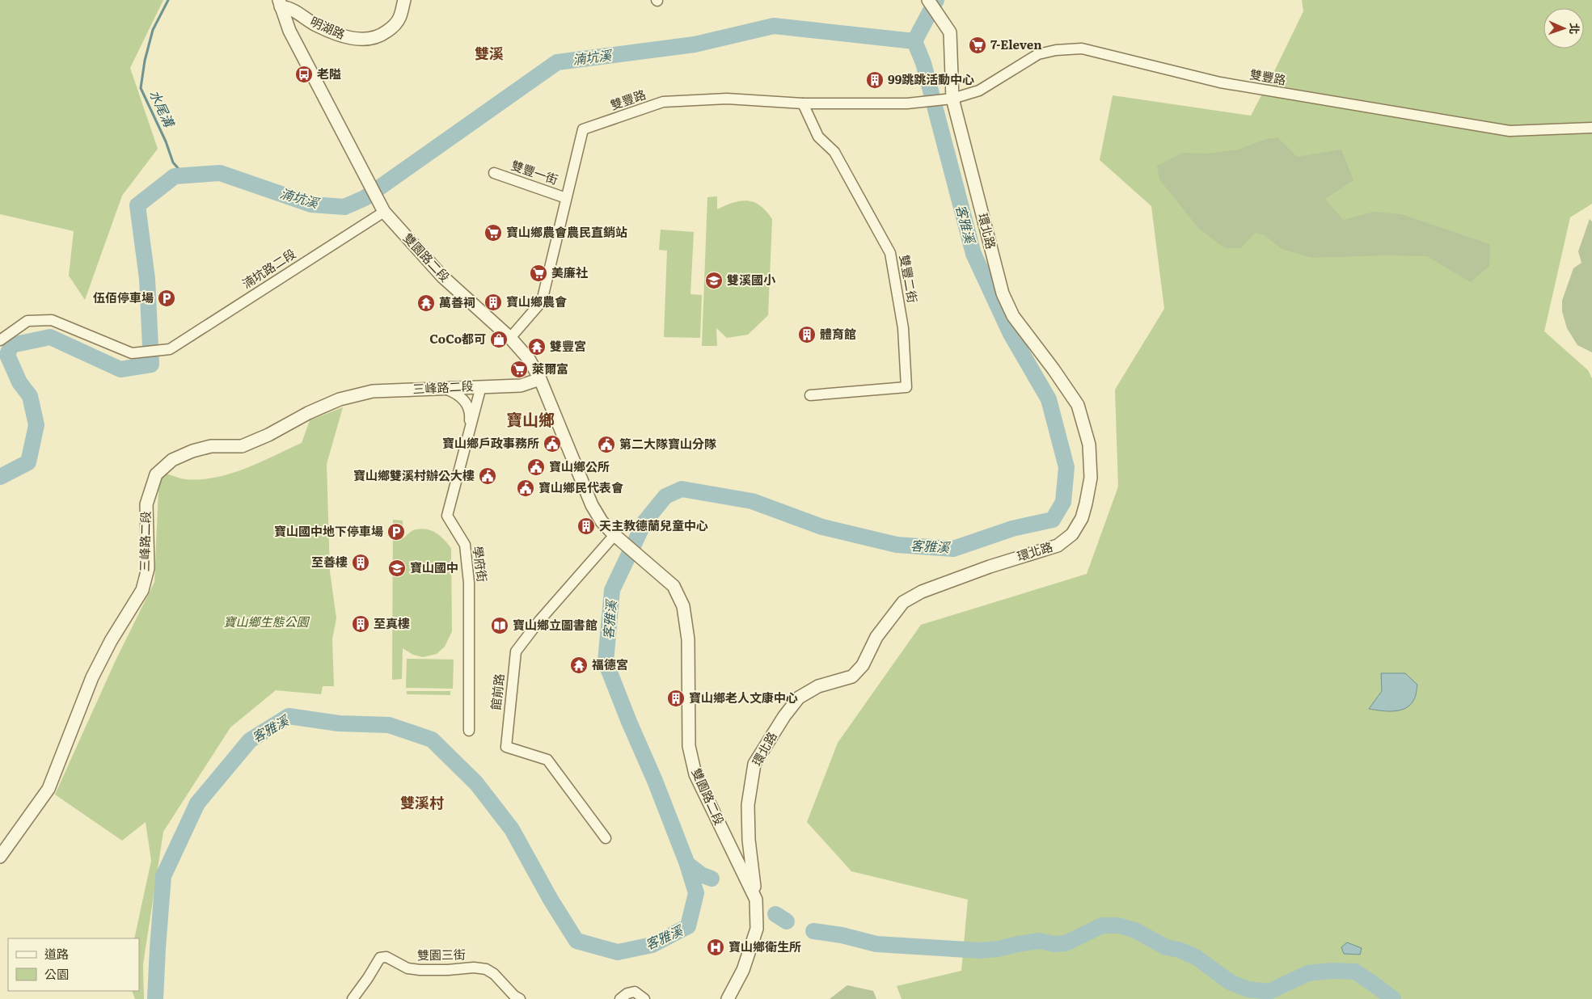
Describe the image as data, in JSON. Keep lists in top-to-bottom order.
{
  "streets": {
    "street": [
      "明湖路",
      "雙豐路",
      "雙豐一街",
      "環北路",
      "雙園路二段",
      "湳坑路二段",
      "雙豐二街",
      "三峰路二段",
      "學府街",
      "館前路",
      "雙園三街"
    ]
  },
  "crossings": [
    ["明湖路", "雙園路二段"],
    ["雙豐路", "雙豐一街"],
    ["雙豐路", "環北路"],
    ["雙豐路", "雙園路二段"],
    ["雙豐路", "雙豐二街"],
    ["環北路", "雙園路二段"],
    ["雙園路二段", "湳坑路二段"],
    ["雙園路二段", "三峰路二段"],
    ["雙園路二段", "館前路"],
    ["三峰路二段", "學府街"]
  ],
  "districts": ["雙溪", "寶山鄉", "雙溪村"],
  "water": ["湳坑溪", "水尾溝", "客雅溪"],
  "parks": ["寶山鄉生態公園"],
  "places": {
    "supermarket": [
      "7-Eleven",
      "寶山鄉農會農民直銷站",
      "美廉社",
      "萊爾富"
    ],
    "bus stop": ["老隘"],
    "building": [
      "99跳跳活動中心",
      "寶山鄉農會",
      "體育館",
      "天主教德蘭兒童中心",
      "至善樓",
      "至真樓",
      "寶山鄉老人文康中心"
    ],
    "school or university": ["雙溪國小", "寶山國中"],
    "parking": ["伍佰停車場", "寶山國中地下停車場"],
    "temple": ["萬善祠", "雙豐宮", "福德宮"],
    "shop": ["CoCo都可"],
    "public building": [
      "寶山鄉戶政事務所",
      "第二大隊寶山分隊",
      "寶山鄉公所",
      "寶山鄉雙溪村辦公大樓",
      "寶山鄉民代表會"
    ],
    "library": ["寶山鄉立圖書館"],
    "hospital": ["寶山鄉衛生所"]
  },
  "legend": ["道路", "公園"],
  "north": "right"
}
